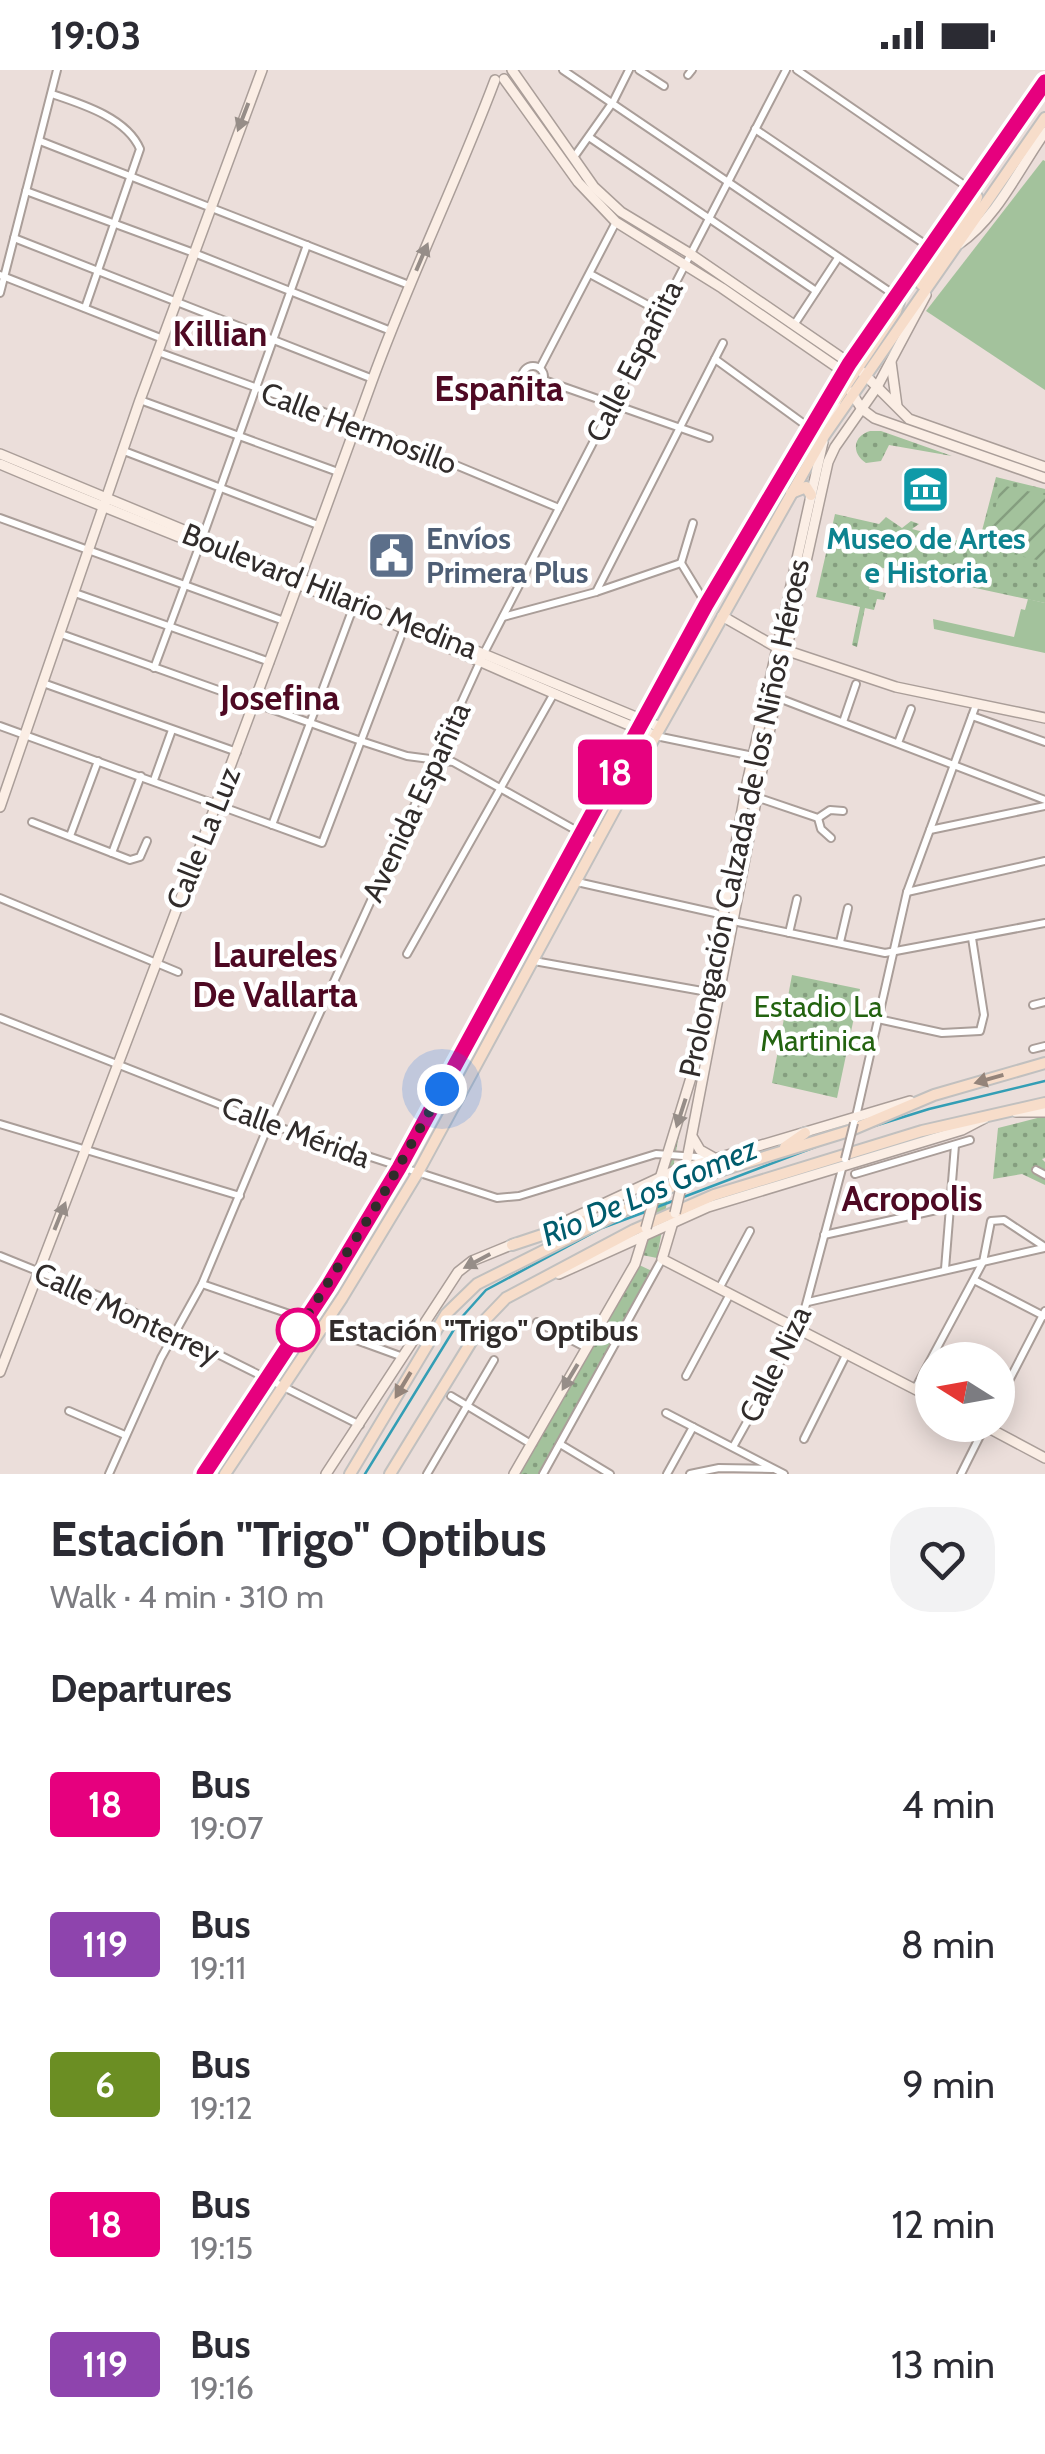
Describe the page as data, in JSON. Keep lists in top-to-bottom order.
{
  "streets": {
    "street": [
      "Calle Españita",
      "Calle Hermosillo",
      "Boulevard Hilario Medina",
      "Avenida Españita",
      "Prolongación Calzada de los Niños Héroes",
      "Calle La Luz",
      "Calle Mérida",
      "Calle Monterrey",
      "Calle Niza"
    ]
  },
  "crossings": [
    ["Calle Españita", "Calle Hermosillo"],
    ["Calle Españita", "Boulevard Hilario Medina"],
    ["Calle Españita", "Avenida Españita"],
    ["Calle Hermosillo", "Calle La Luz"],
    ["Boulevard Hilario Medina", "Avenida Españita"],
    ["Boulevard Hilario Medina", "Calle La Luz"],
    ["Avenida Españita", "Calle Mérida"],
    ["Avenida Españita", "Calle Monterrey"],
    ["Prolongación Calzada de los Niños Héroes", "Calle Mérida"],
    ["Calle La Luz", "Calle Mérida"],
    ["Calle La Luz", "Calle Monterrey"]
  ],
  "districts": [
    "Killian",
    "Españita",
    "Josefina",
    "Laureles De Vallarta",
    "Acropolis"
  ],
  "water": ["Rio De Los Gomez"],
  "parks": ["Estadio La Martinica"],
  "places": {
    "museum": ["Museo de Artes e Historia"],
    "public building": ["Envíos Primera Plus"],
    "other": ["Estación \"Trigo\" Optibus"]
  },
  "lines": ["bus line 18"],
  "north": "left",
  "page": {
    "status": "19:03",
    "on_map": "18",
    "heading": [
      ["Estación \"Trigo\" Optibus", "Walk · 4 min · 310 m"],
      "Departures"
    ],
    "list": [
      {
        "mark": "18",
        "name": "Bus",
        "note": "19:07",
        "value": "4 min"
      },
      {
        "mark": "119",
        "name": "Bus",
        "note": "19:11",
        "value": "8 min"
      },
      {
        "mark": "6",
        "name": "Bus",
        "note": "19:12",
        "value": "9 min"
      },
      {
        "mark": "18",
        "name": "Bus",
        "note": "19:15",
        "value": "12 min"
      },
      {
        "mark": "119",
        "name": "Bus",
        "note": "19:16",
        "value": "13 min"
      }
    ]
  }
}
